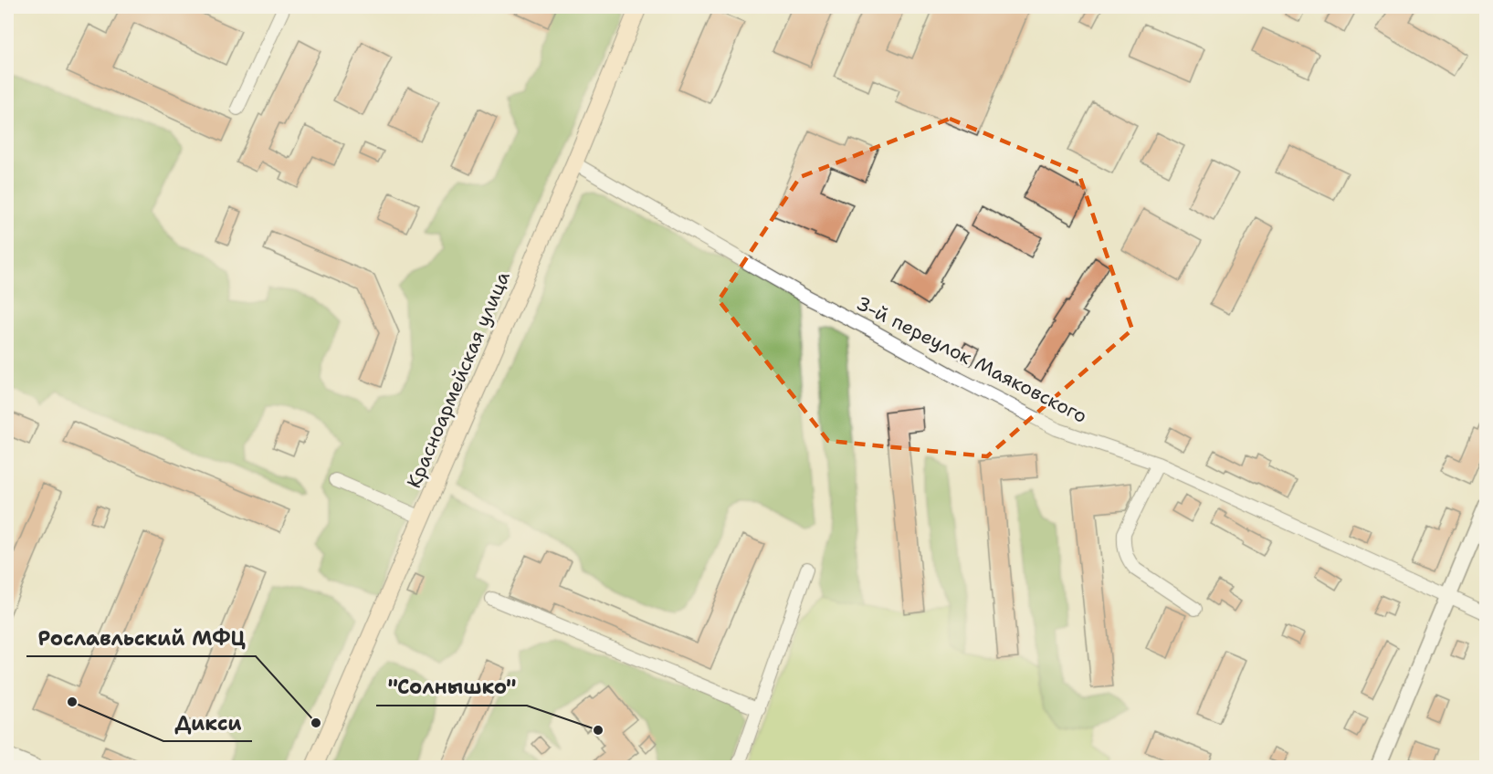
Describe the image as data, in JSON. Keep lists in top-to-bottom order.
{
  "streets": {
    "main road": ["Красноармейская улица"],
    "street": ["3-й переулок Маяковского"]
  },
  "crossings": [
    ["3-й переулок Маяковского", "Красноармейская улица"]
  ],
  "places": ["Дикси", "Рославльский МФЦ", "\"Солнышко\""]
}
